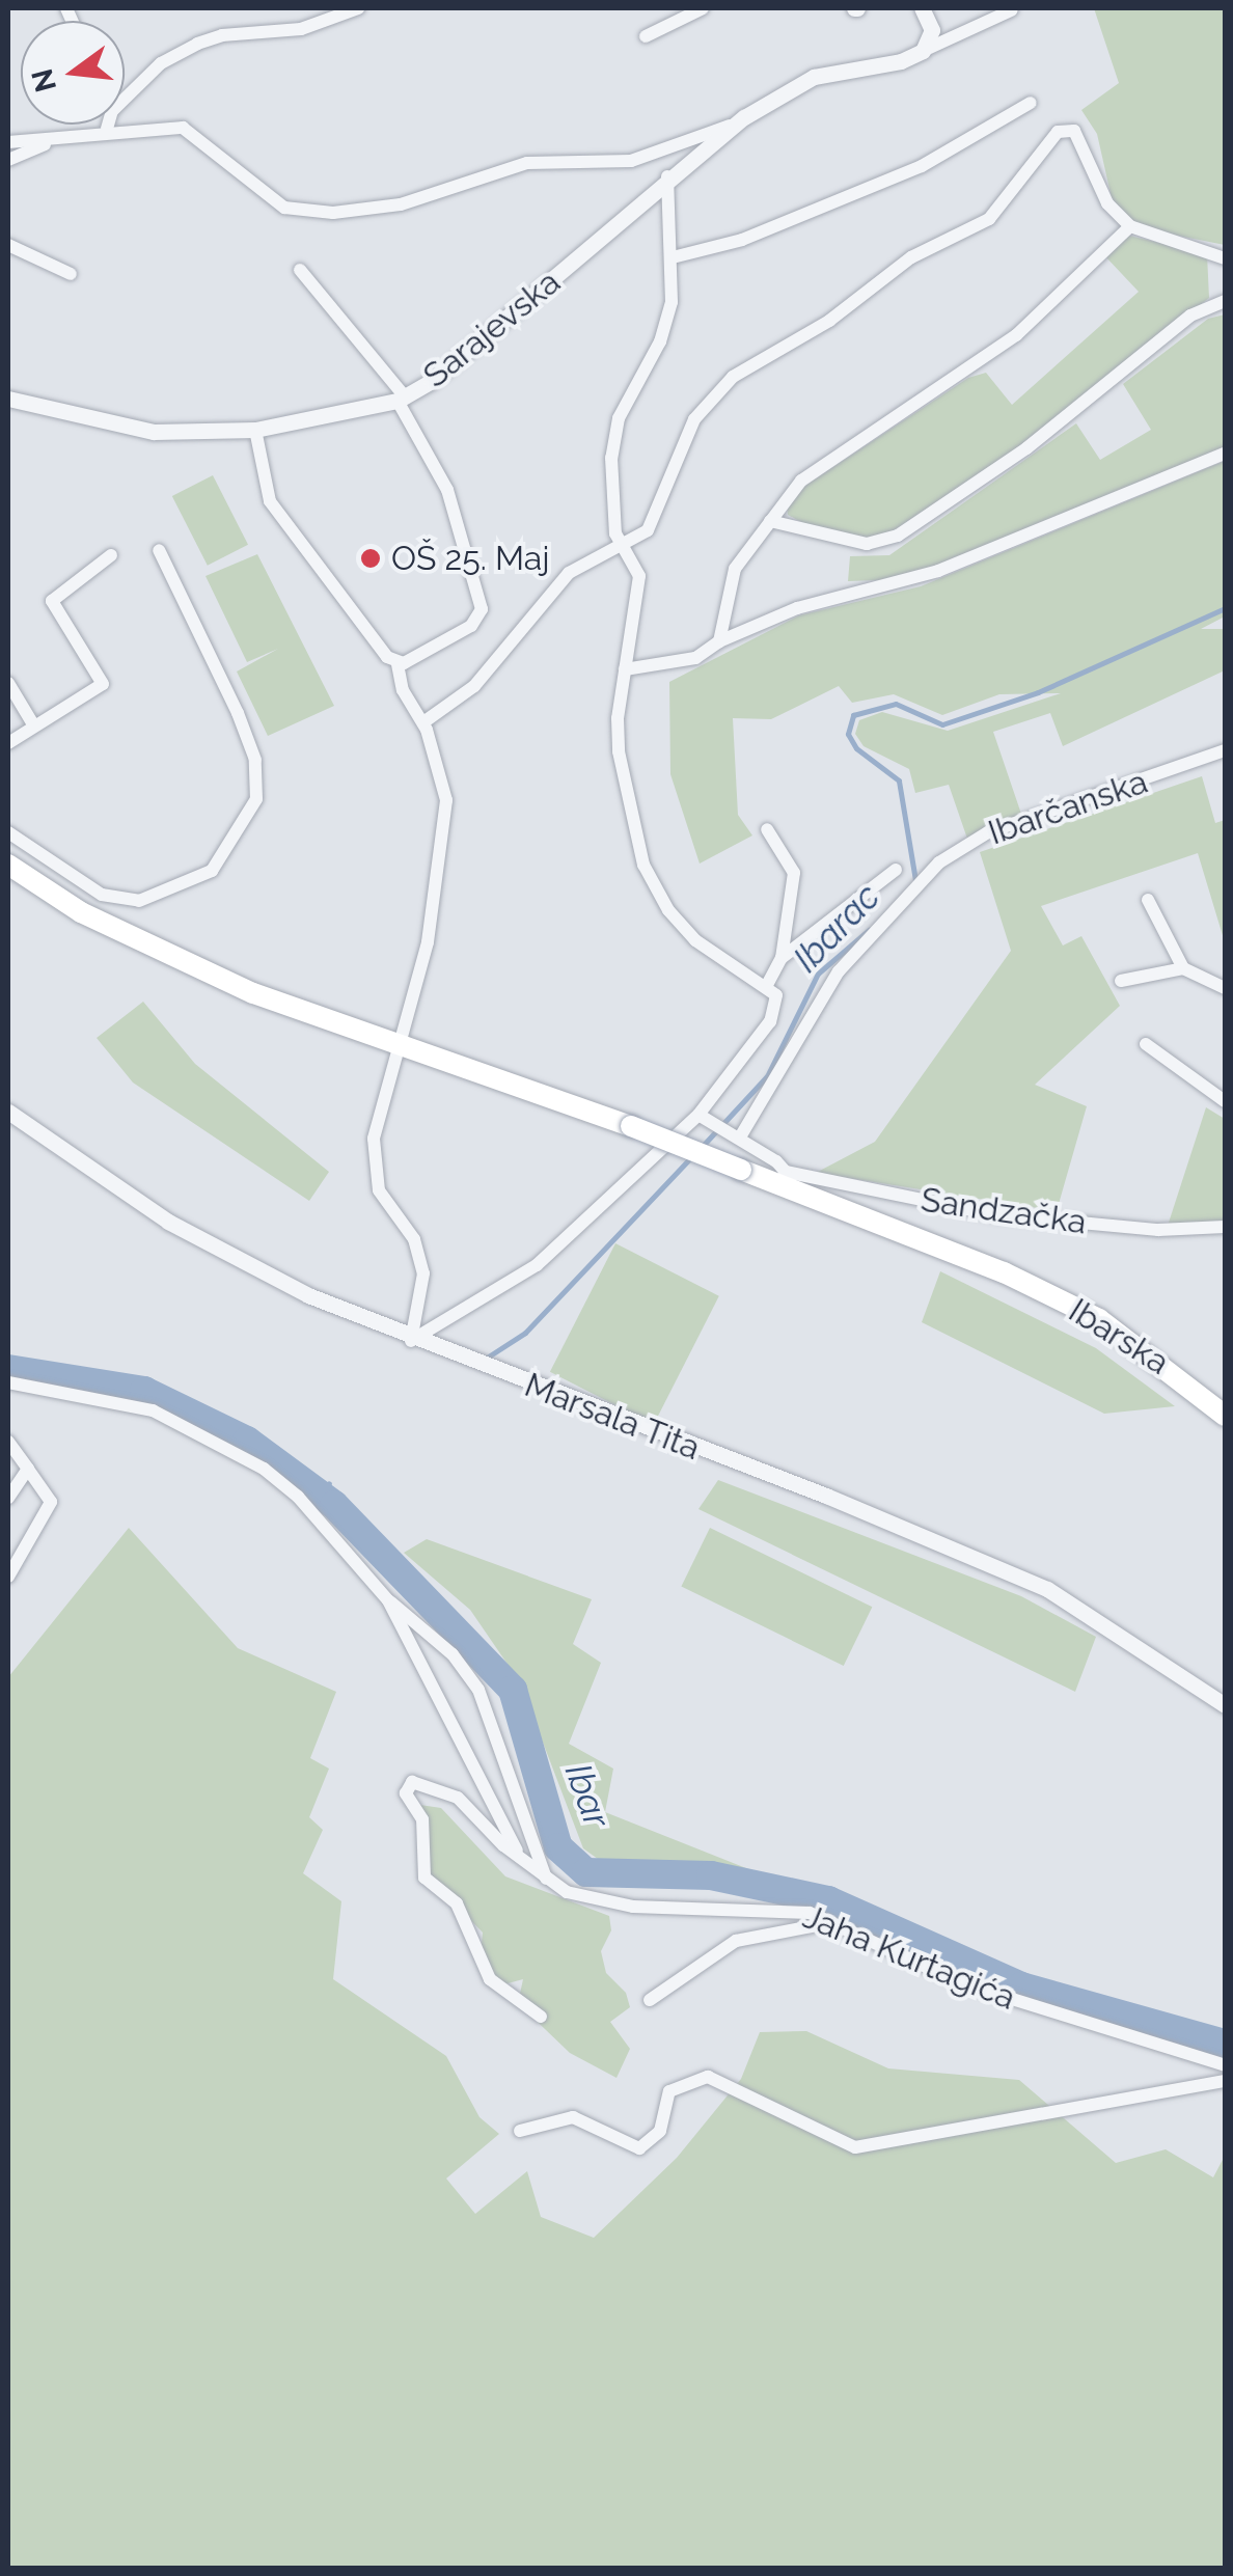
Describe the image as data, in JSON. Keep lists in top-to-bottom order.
{
  "streets": {
    "main road": ["Ibarska"],
    "street": [
      "Sarajevska",
      "Ibarčanska",
      "Sandzačka",
      "Marsala Tita",
      "Jaha Kurtagića"
    ]
  },
  "crossings": [
    ["Sandzačka", "Ibarska"]
  ],
  "water": ["Ibarac", "Ibar"],
  "places": ["OŠ 25. Maj"],
  "north": "left"
}
